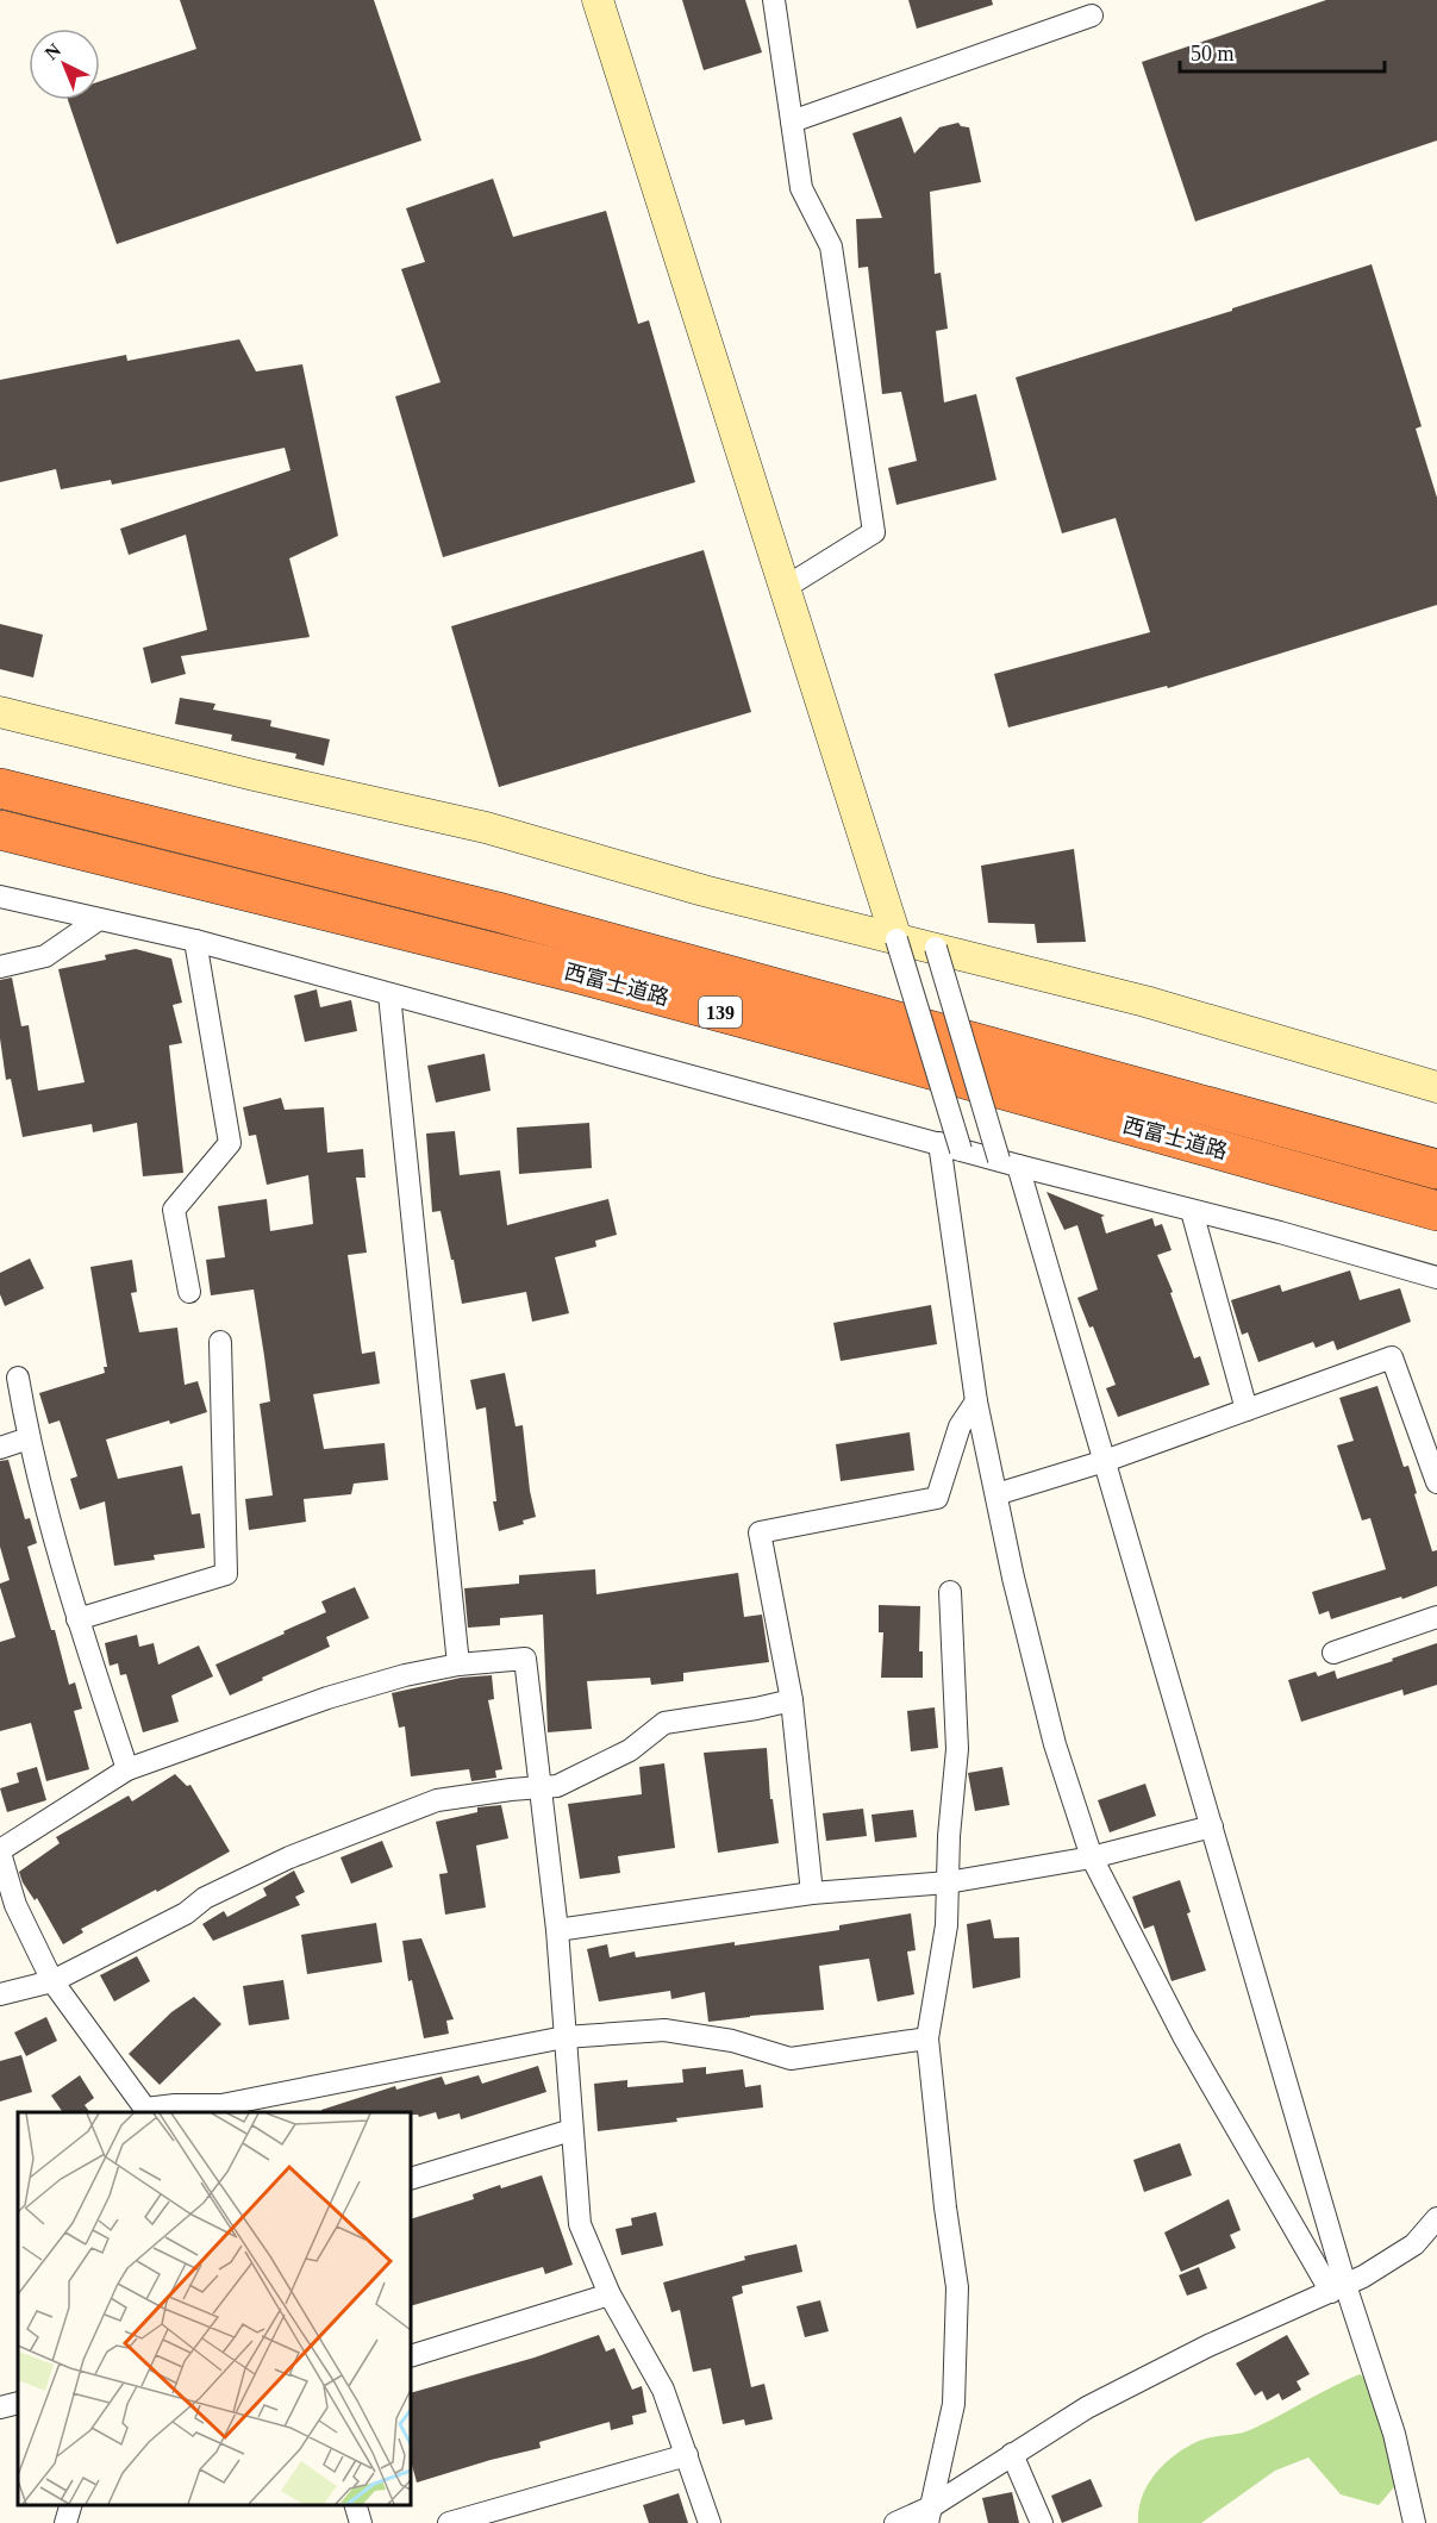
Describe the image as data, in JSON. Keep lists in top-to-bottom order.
{
  "streets": {
    "highway": ["西富士道路", "139"]
  },
  "scale_bar": "50 m",
  "north": "top left"
}
